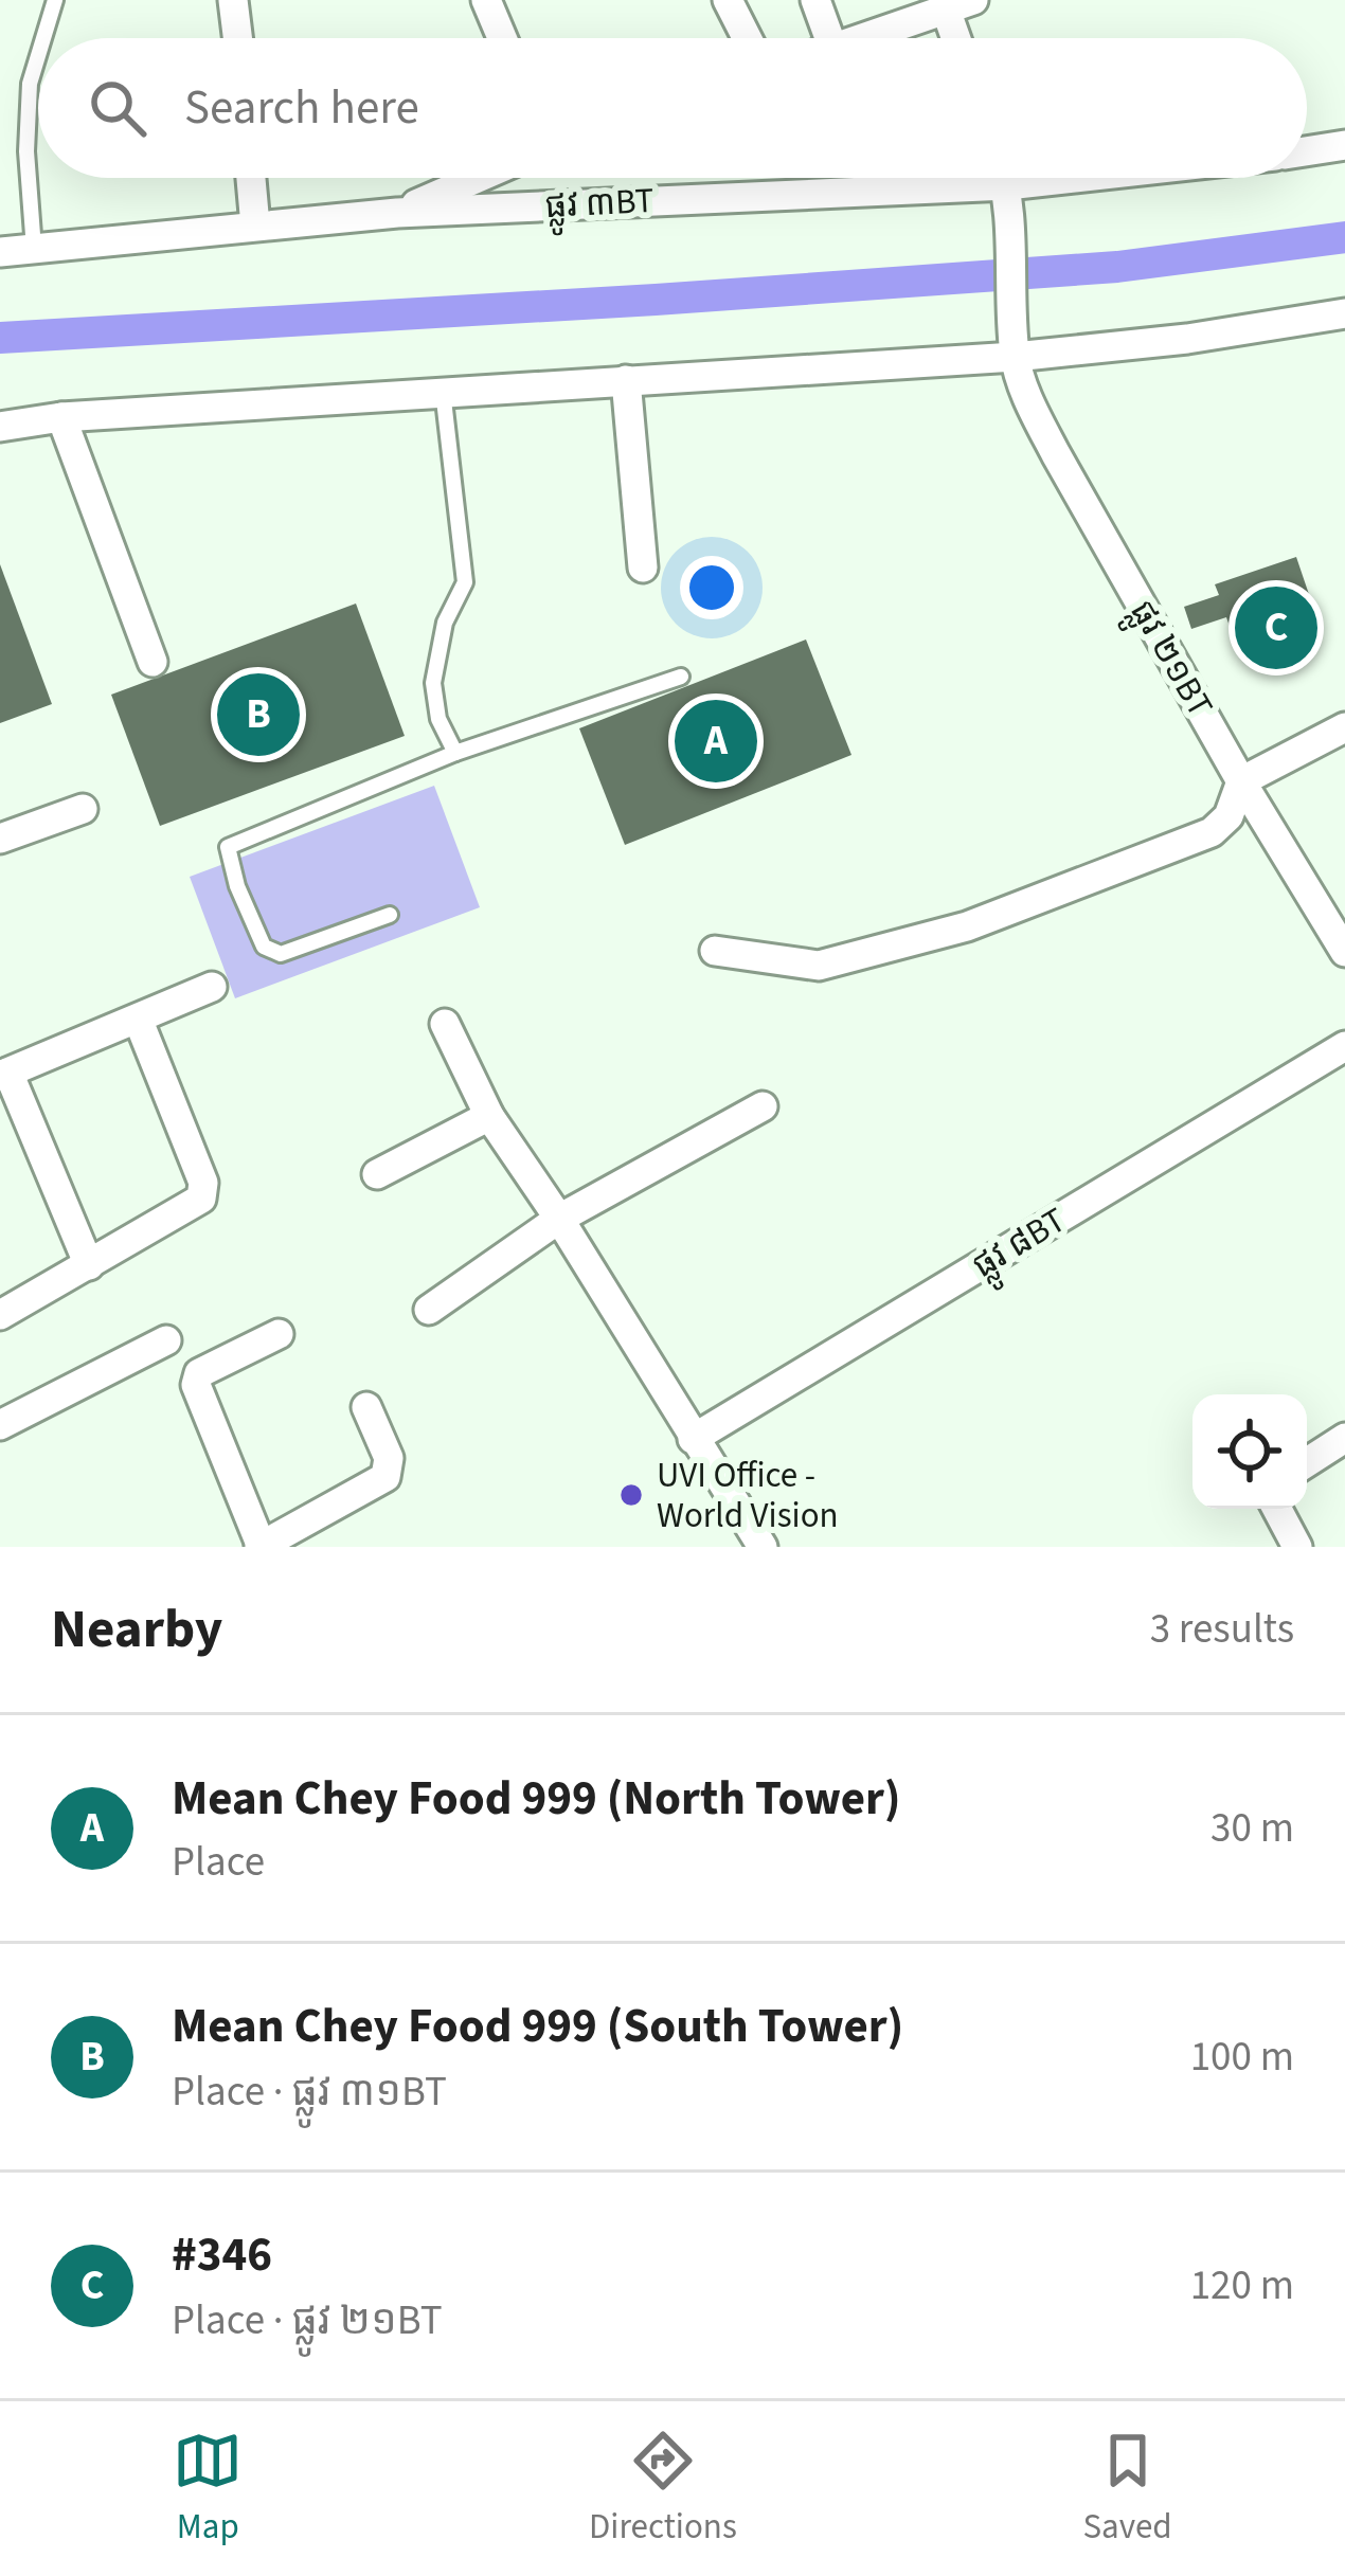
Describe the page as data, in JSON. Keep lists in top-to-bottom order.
{
  "streets": {
    "street": ["ផ្លូវ ៣BT", "ផ្លូវ ២១BT", "ផ្លូវ ៨BT"]
  },
  "places": ["UVI Office - World Vision"],
  "page": {
    "search": "Search here",
    "pins": ["C", "B", "A"],
    "heading": ["Nearby", "3 results"],
    "list": [
      {
        "mark": "A",
        "name": "Mean Chey Food 999 (North Tower)",
        "note": "Place",
        "value": "30 m"
      },
      {
        "mark": "B",
        "name": "Mean Chey Food 999 (South Tower)",
        "note": "Place · ផ្លូវ ៣១BT",
        "value": "100 m"
      },
      {
        "mark": "C",
        "name": "#346",
        "note": "Place · ផ្លូវ ២១BT",
        "value": "120 m"
      }
    ],
    "nav": ["Map", "Directions", "Saved"]
  }
}
